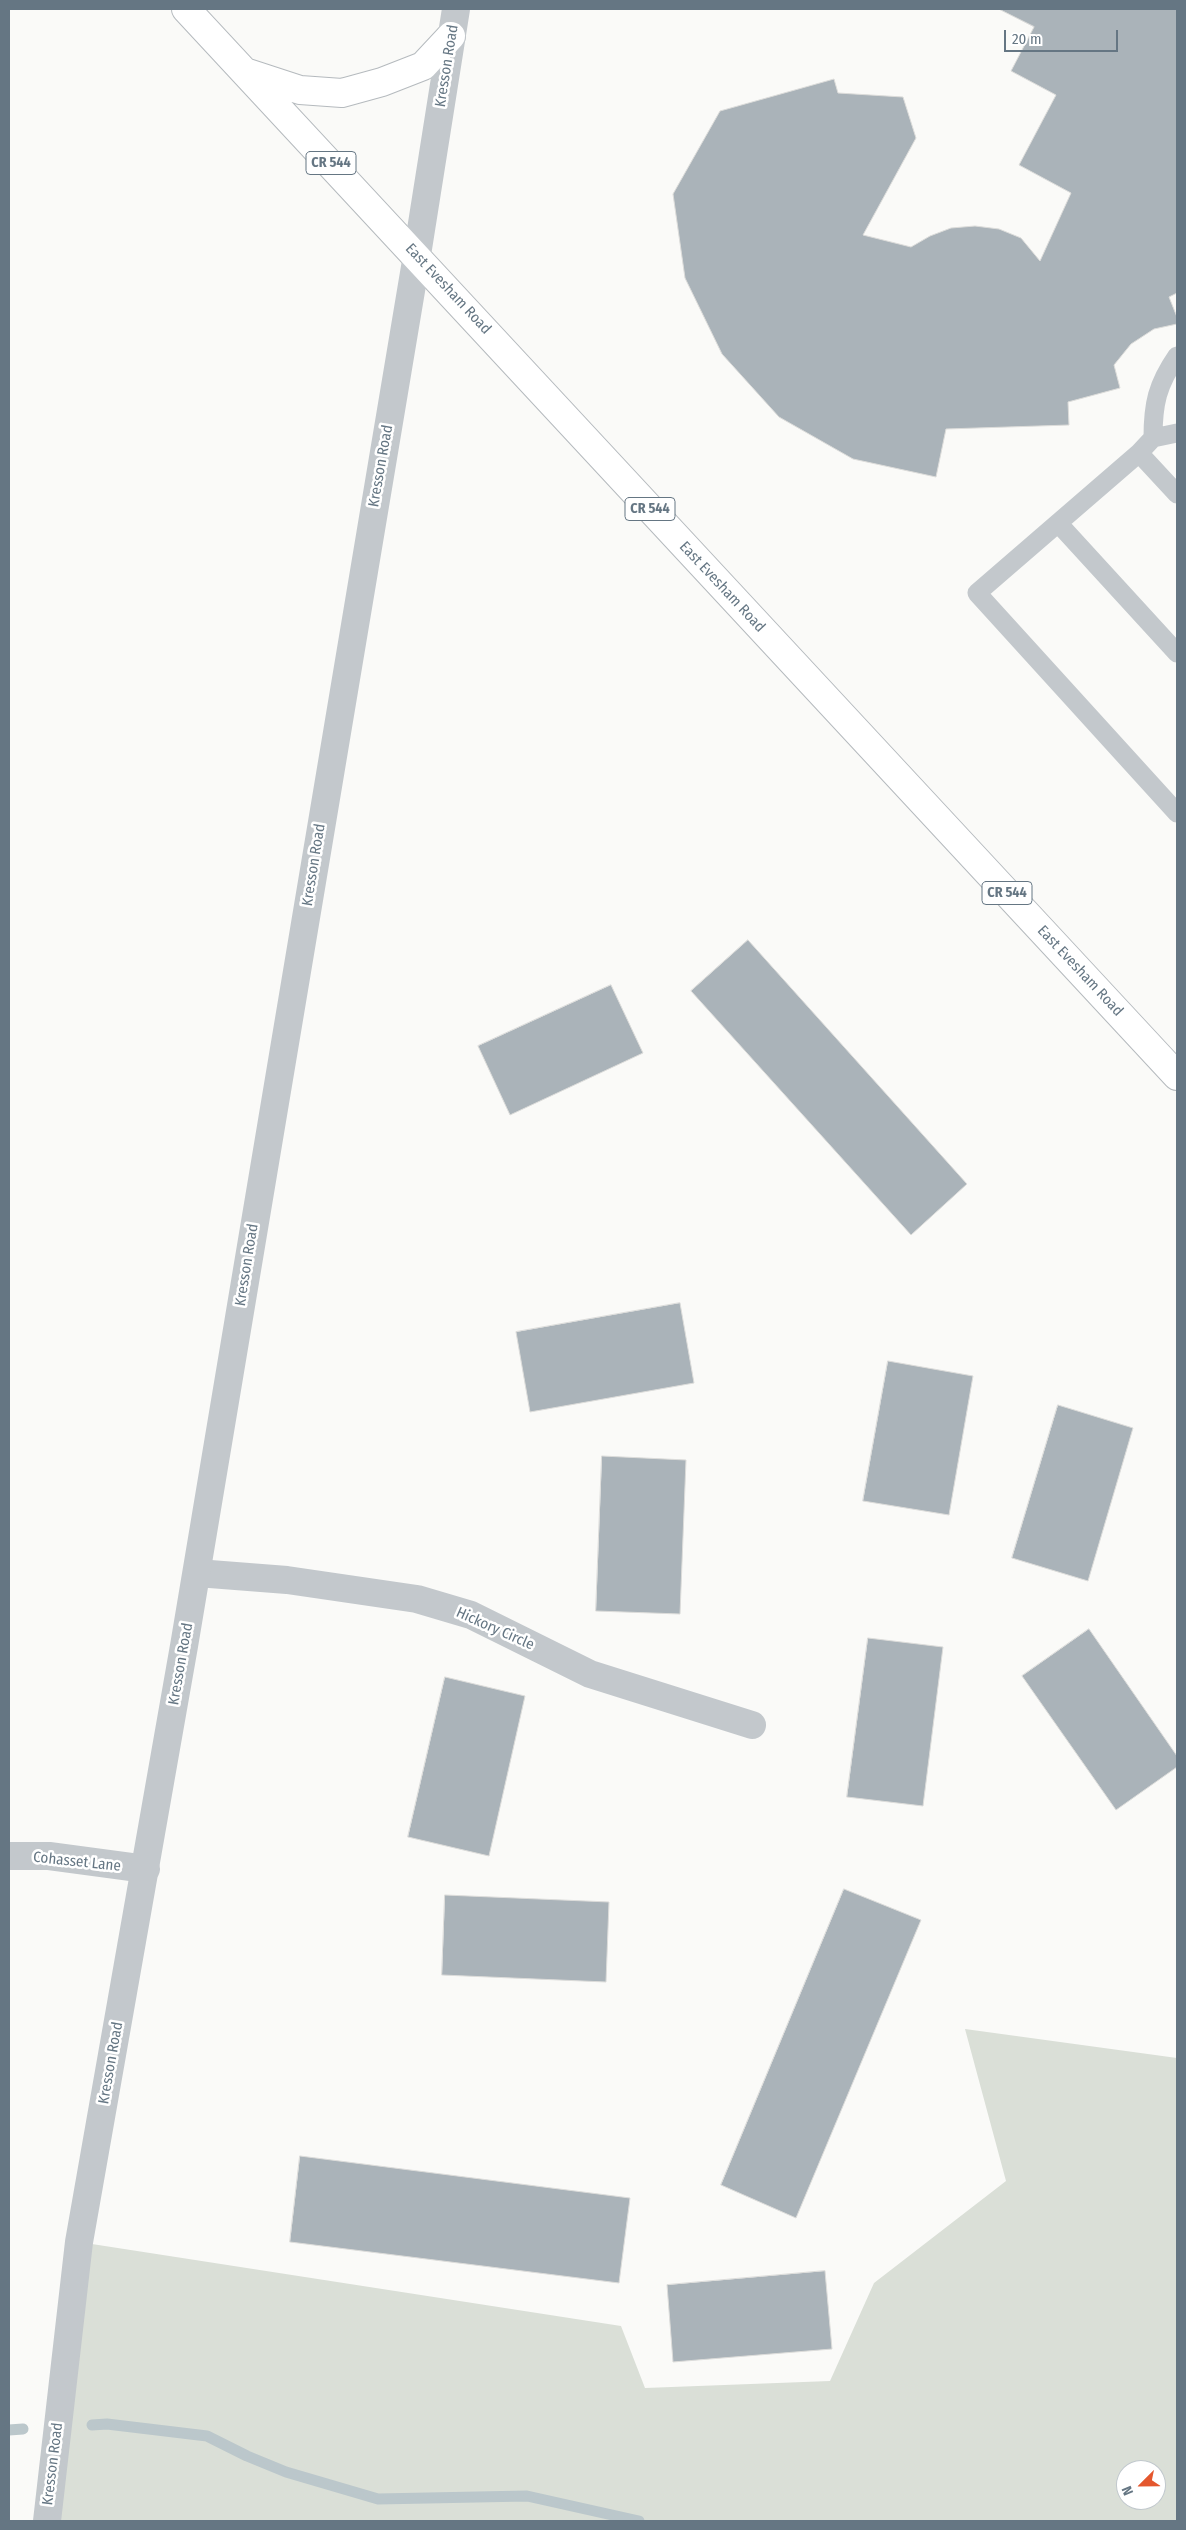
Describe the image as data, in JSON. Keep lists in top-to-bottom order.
{
  "streets": {
    "main road": ["CR 544", "East Evesham Road"],
    "street": ["Kresson Road", "Hickory Circle", "Cohasset Lane"]
  },
  "crossings": [
    ["Kresson Road", "East Evesham Road"],
    ["Kresson Road", "Hickory Circle"],
    ["Kresson Road", "Cohasset Lane"]
  ],
  "scale_bar": "20 m",
  "north": "bottom left"
}
